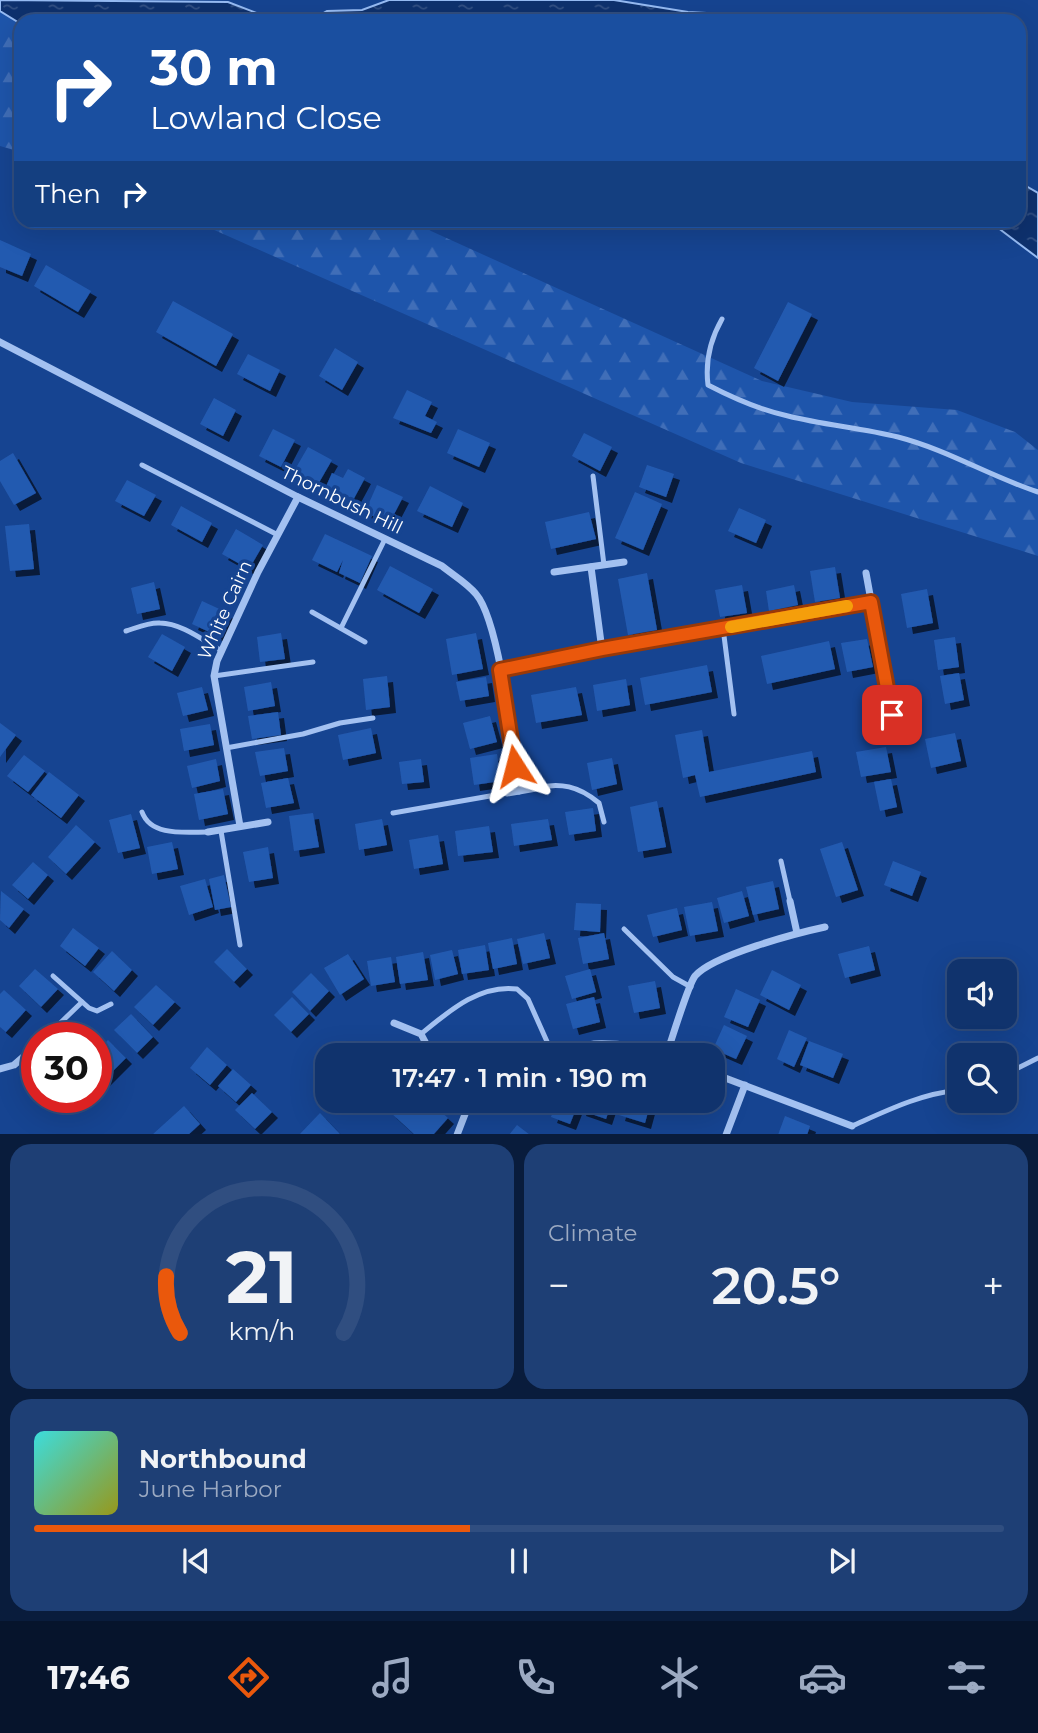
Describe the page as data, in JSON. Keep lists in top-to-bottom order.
{
  "streets": {
    "street": ["Thornbush Hill", "White Cairn"]
  },
  "crossings": [
    ["Thornbush Hill", "White Cairn"]
  ],
  "page": {
    "turn": ["30 m", "Lowland Close"],
    "then": "Then",
    "limit": "30",
    "trip": "17:47 · 1 min · 190 m",
    "tile": "Climate",
    "heat": ["−", "20.5°", "+"],
    "song": ["Northbound", "June Harbor"],
    "tabs": "17:46",
    "gauge": ["21", "km/h"]
  }
}
